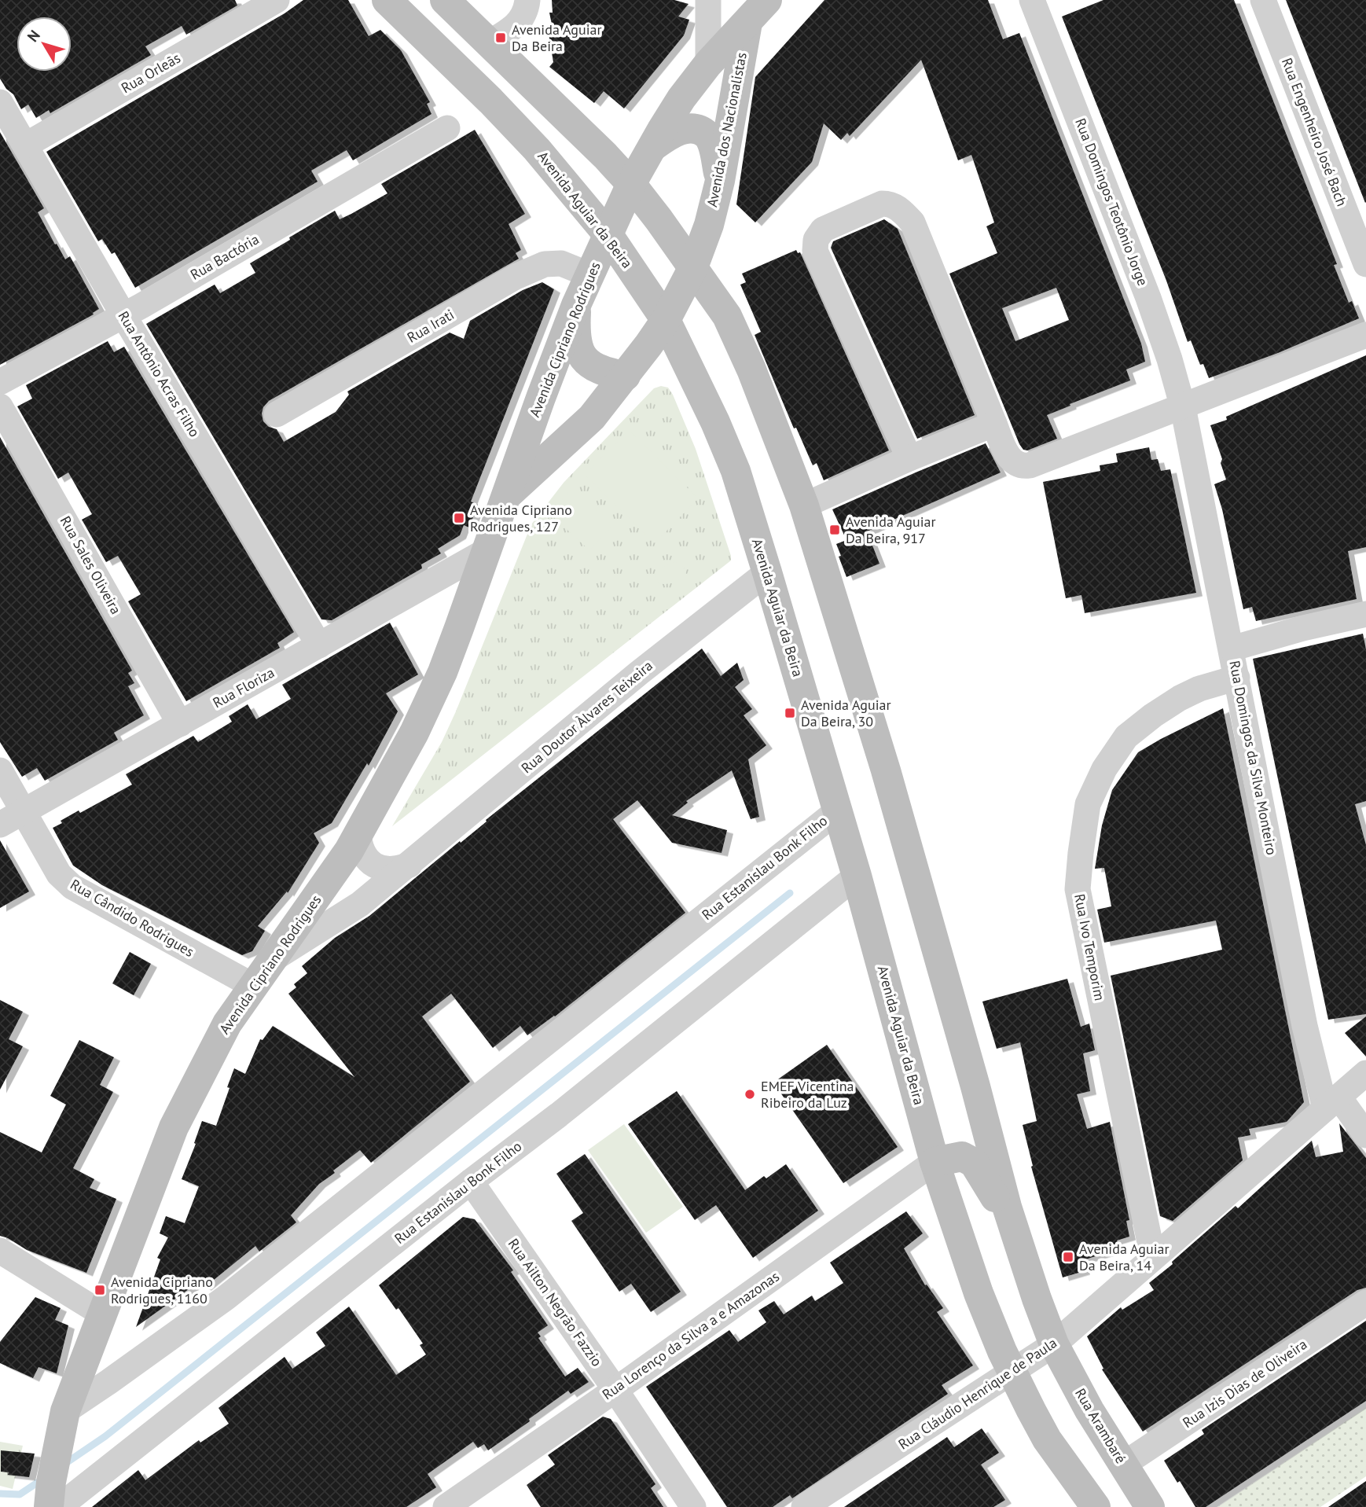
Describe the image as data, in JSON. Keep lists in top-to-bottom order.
{
  "streets": {
    "main road": [
      "Avenida dos Nacionalistas",
      "Avenida Aguiar da Beira",
      "Avenida Cipriano Rodrigues",
      "Rua Arambaré"
    ],
    "street": [
      "Rua Orleãs",
      "Rua Engenheiro José Bach",
      "Rua Domingos Teotônio Jorge",
      "Rua Bactória",
      "Rua Irati",
      "Rua Antônio Acras Filho",
      "Rua Sales Oliveira",
      "Rua Floriza",
      "Rua Doutor Àlvares Teixeira",
      "Rua Domingos da Silva Monteiro",
      "Rua Estanislau Bonk Filho",
      "Rua Cândido Rodrigues",
      "Rua Ivo Temporim",
      "Rua Ailton Negrão Fazzio",
      "Rua Lorenço da Silva a e Amazonas",
      "Rua Izis Dias de Oliveira",
      "Rua Cláudio Henrique de Paula"
    ]
  },
  "crossings": [
    ["Rua Orleãs", "Rua Antônio Acras Filho"],
    ["Avenida dos Nacionalistas", "Avenida Cipriano Rodrigues"],
    ["Rua Domingos Teotônio Jorge", "Rua Domingos da Silva Monteiro"],
    ["Avenida Aguiar da Beira", "Avenida Cipriano Rodrigues"],
    ["Avenida Aguiar da Beira", "Rua Doutor Àlvares Teixeira"],
    ["Avenida Aguiar da Beira", "Rua Estanislau Bonk Filho"],
    ["Avenida Aguiar da Beira", "Rua Lorenço da Silva a e Amazonas"],
    ["Avenida Aguiar da Beira", "Rua Cláudio Henrique de Paula"],
    ["Rua Bactória", "Rua Antônio Acras Filho"],
    ["Rua Irati", "Avenida Cipriano Rodrigues"],
    ["Avenida Cipriano Rodrigues", "Rua Floriza"],
    ["Avenida Cipriano Rodrigues", "Rua Doutor Àlvares Teixeira"],
    ["Avenida Cipriano Rodrigues", "Rua Estanislau Bonk Filho"],
    ["Avenida Cipriano Rodrigues", "Rua Cândido Rodrigues"],
    ["Rua Antônio Acras Filho", "Rua Floriza"],
    ["Rua Sales Oliveira", "Rua Floriza"],
    ["Rua Floriza", "Rua Cândido Rodrigues"],
    ["Rua Domingos da Silva Monteiro", "Rua Ivo Temporim"],
    ["Rua Domingos da Silva Monteiro", "Rua Cláudio Henrique de Paula"],
    ["Rua Estanislau Bonk Filho", "Rua Ailton Negrão Fazzio"],
    ["Rua Ivo Temporim", "Rua Cláudio Henrique de Paula"],
    ["Rua Ailton Negrão Fazzio", "Rua Lorenço da Silva a e Amazonas"],
    ["Rua Izis Dias de Oliveira", "Rua Arambaré"],
    ["Rua Cláudio Henrique de Paula", "Rua Arambaré"]
  ],
  "places": {
    "transit": [
      "Avenida Aguiar Da Beira",
      "Avenida Cipriano Rodrigues, 127",
      "Avenida Aguiar Da Beira, 917",
      "Avenida Aguiar Da Beira, 30",
      "Avenida Aguiar Da Beira, 14",
      "Avenida Cipriano Rodrigues, 1160"
    ],
    "other": ["EMEF Vicentina Ribeiro da Luz"]
  },
  "north": "top left"
}
